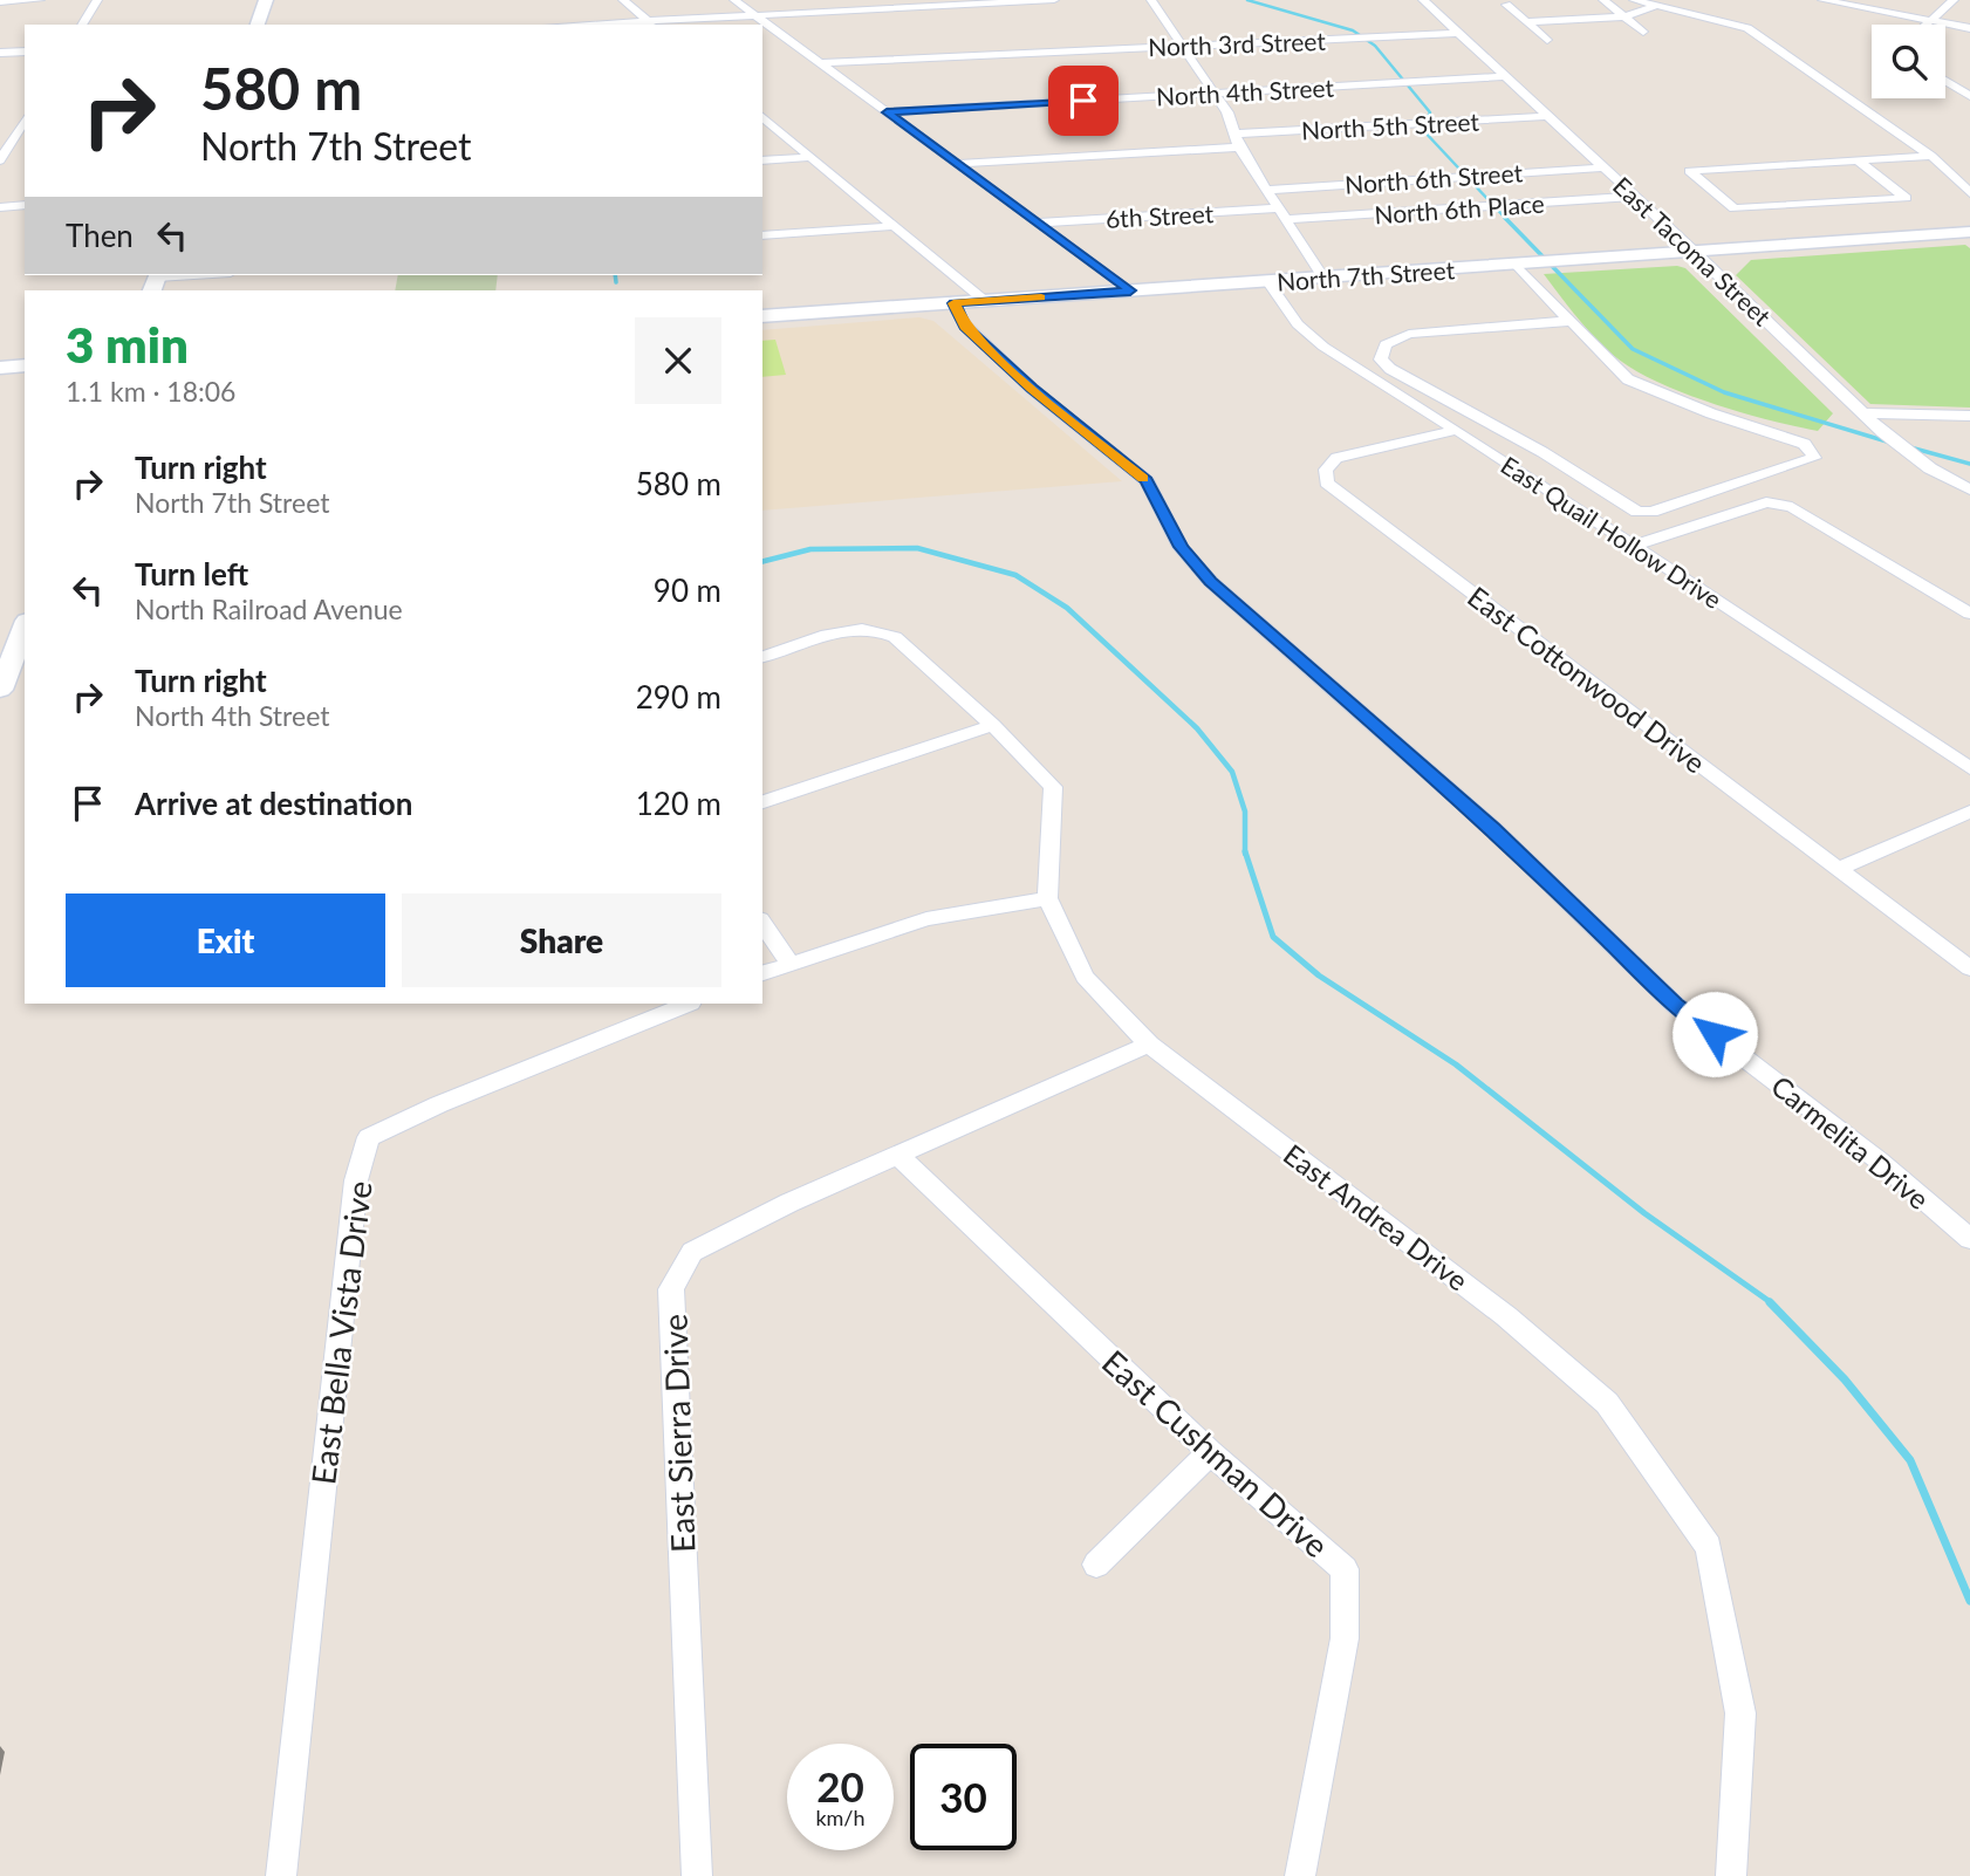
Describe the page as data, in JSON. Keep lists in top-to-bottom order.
{
  "streets": {
    "main road": ["North 7th Street"],
    "street": [
      "North 3rd Street",
      "North 4th Street",
      "North 5th Street",
      "North 6th Street",
      "North 6th Place",
      "6th Street",
      "East Tacoma Street",
      "East Quail Hollow Drive",
      "East Cottonwood Drive",
      "Carmelita Drive",
      "East Andrea Drive",
      "East Bella Vista Drive",
      "East Sierra Drive",
      "East Cushman Drive"
    ]
  },
  "crossings": [
    ["North 3rd Street", "East Tacoma Street"],
    ["North 4th Street", "East Tacoma Street"],
    ["North 5th Street", "East Tacoma Street"],
    ["North 6th Street", "East Tacoma Street"],
    ["North 6th Place", "6th Street"],
    ["North 6th Place", "East Tacoma Street"],
    ["East Tacoma Street", "North 7th Street"],
    ["North 7th Street", "East Quail Hollow Drive"],
    ["North 7th Street", "Carmelita Drive"],
    ["East Quail Hollow Drive", "East Cottonwood Drive"],
    ["East Andrea Drive", "East Sierra Drive"],
    ["East Sierra Drive", "East Cushman Drive"]
  ],
  "page": {
    "turn": ["580 m", "North 7th Street"],
    "then": "Then",
    "heading": ["3 min", "1.1 km · 18:06"],
    "list": [
      {
        "name": "Turn right",
        "note": "North 7th Street",
        "value": "580 m"
      },
      {
        "name": "Turn left",
        "note": "North Railroad Avenue",
        "value": "90 m"
      },
      {
        "name": "Turn right",
        "note": "North 4th Street",
        "value": "290 m"
      },
      {
        "name": "Arrive at destination",
        "value": "120 m"
      }
    ],
    "buttons": ["Exit", "Share"],
    "speed": "20 km/h",
    "limit": "30"
  }
}
